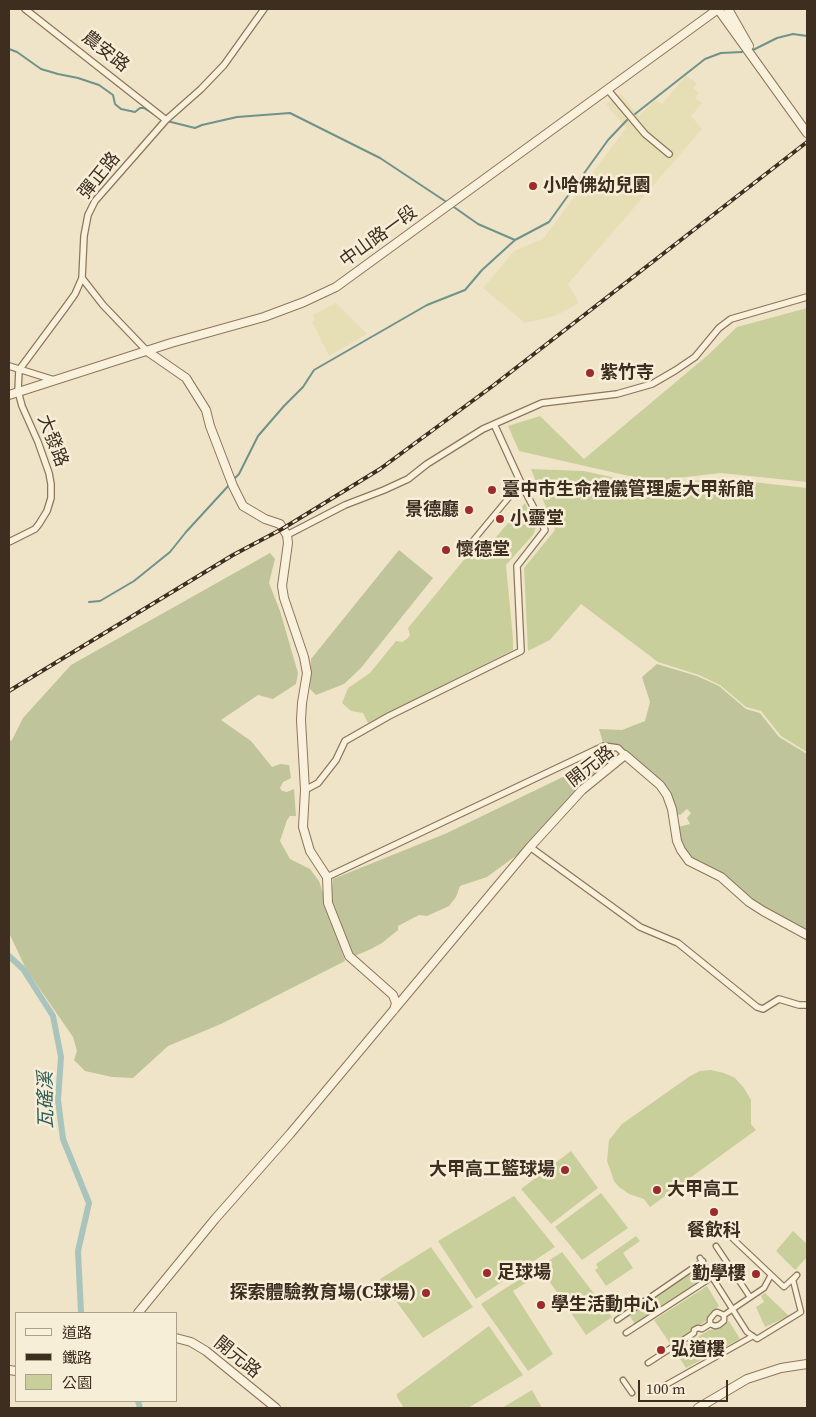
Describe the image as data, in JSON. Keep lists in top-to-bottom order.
{
  "streets": {
    "street": [
      "農安路",
      "彈正路",
      "中山路一段",
      "大發路",
      "開元路"
    ]
  },
  "crossings": [
    ["農安路", "彈正路"],
    ["中山路一段", "大發路"]
  ],
  "water": ["瓦磘溪"],
  "places": [
    "小哈佛幼兒園",
    "紫竹寺",
    "臺中市生命禮儀管理處大甲新館",
    "景德廳",
    "小靈堂",
    "懷德堂",
    "大甲高工籃球場",
    "大甲高工",
    "餐飲科",
    "足球場",
    "勤學樓",
    "探索體驗教育場(C球場)",
    "學生活動中心",
    "弘道樓"
  ],
  "legend": ["道路", "鐵路", "公園"],
  "scale_bar": "100 m"
}
